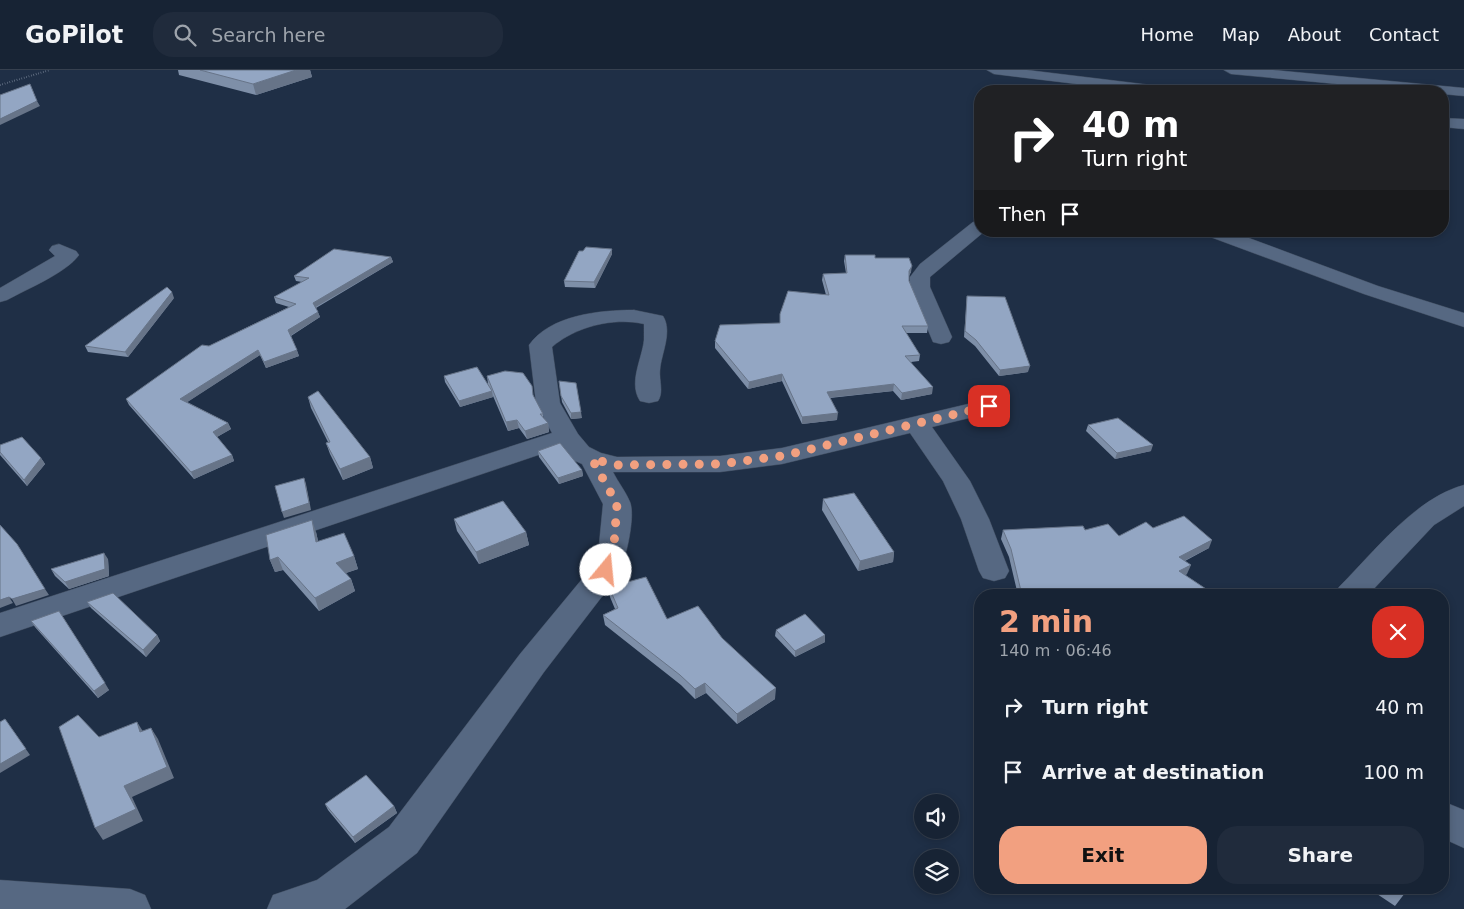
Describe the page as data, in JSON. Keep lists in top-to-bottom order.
{
  "page": {
    "header": "GoPilot",
    "search": "Search here",
    "nav": [
      "Home",
      "Map",
      "About",
      "Contact"
    ],
    "turn": ["40 m", "Turn right"],
    "then": "Then",
    "heading": ["2 min", "140 m · 06:46"],
    "list": [
      {
        "name": "Turn right",
        "value": "40 m"
      },
      {
        "name": "Arrive at destination",
        "value": "100 m"
      }
    ],
    "buttons": ["Exit", "Share"]
  }
}
